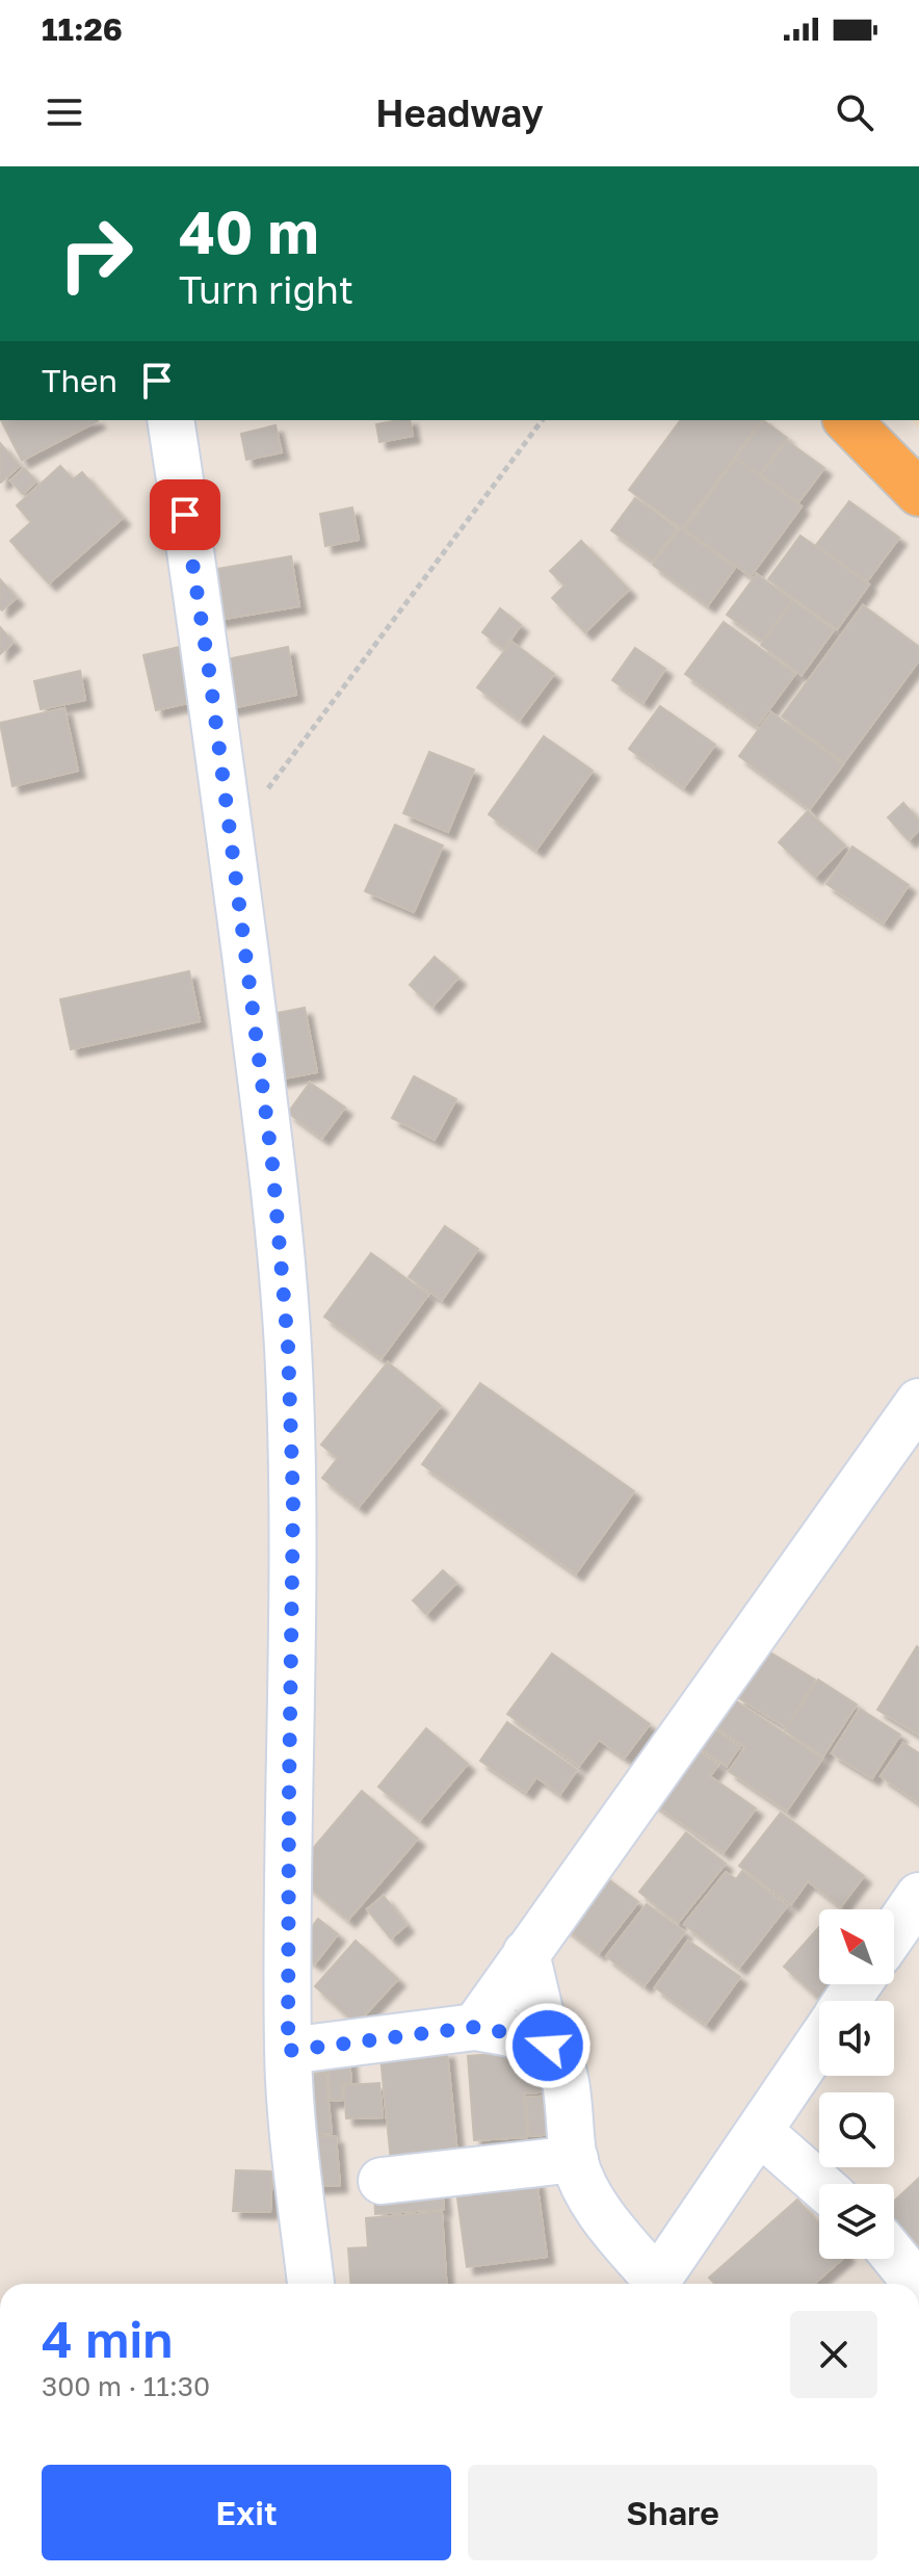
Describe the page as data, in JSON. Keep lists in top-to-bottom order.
{
  "north": "top left",
  "page": {
    "status": "11:26",
    "header": "Headway",
    "turn": ["40 m", "Turn right"],
    "then": "Then",
    "heading": ["4 min", "300 m · 11:30"],
    "buttons": ["Exit", "Share"]
  }
}
